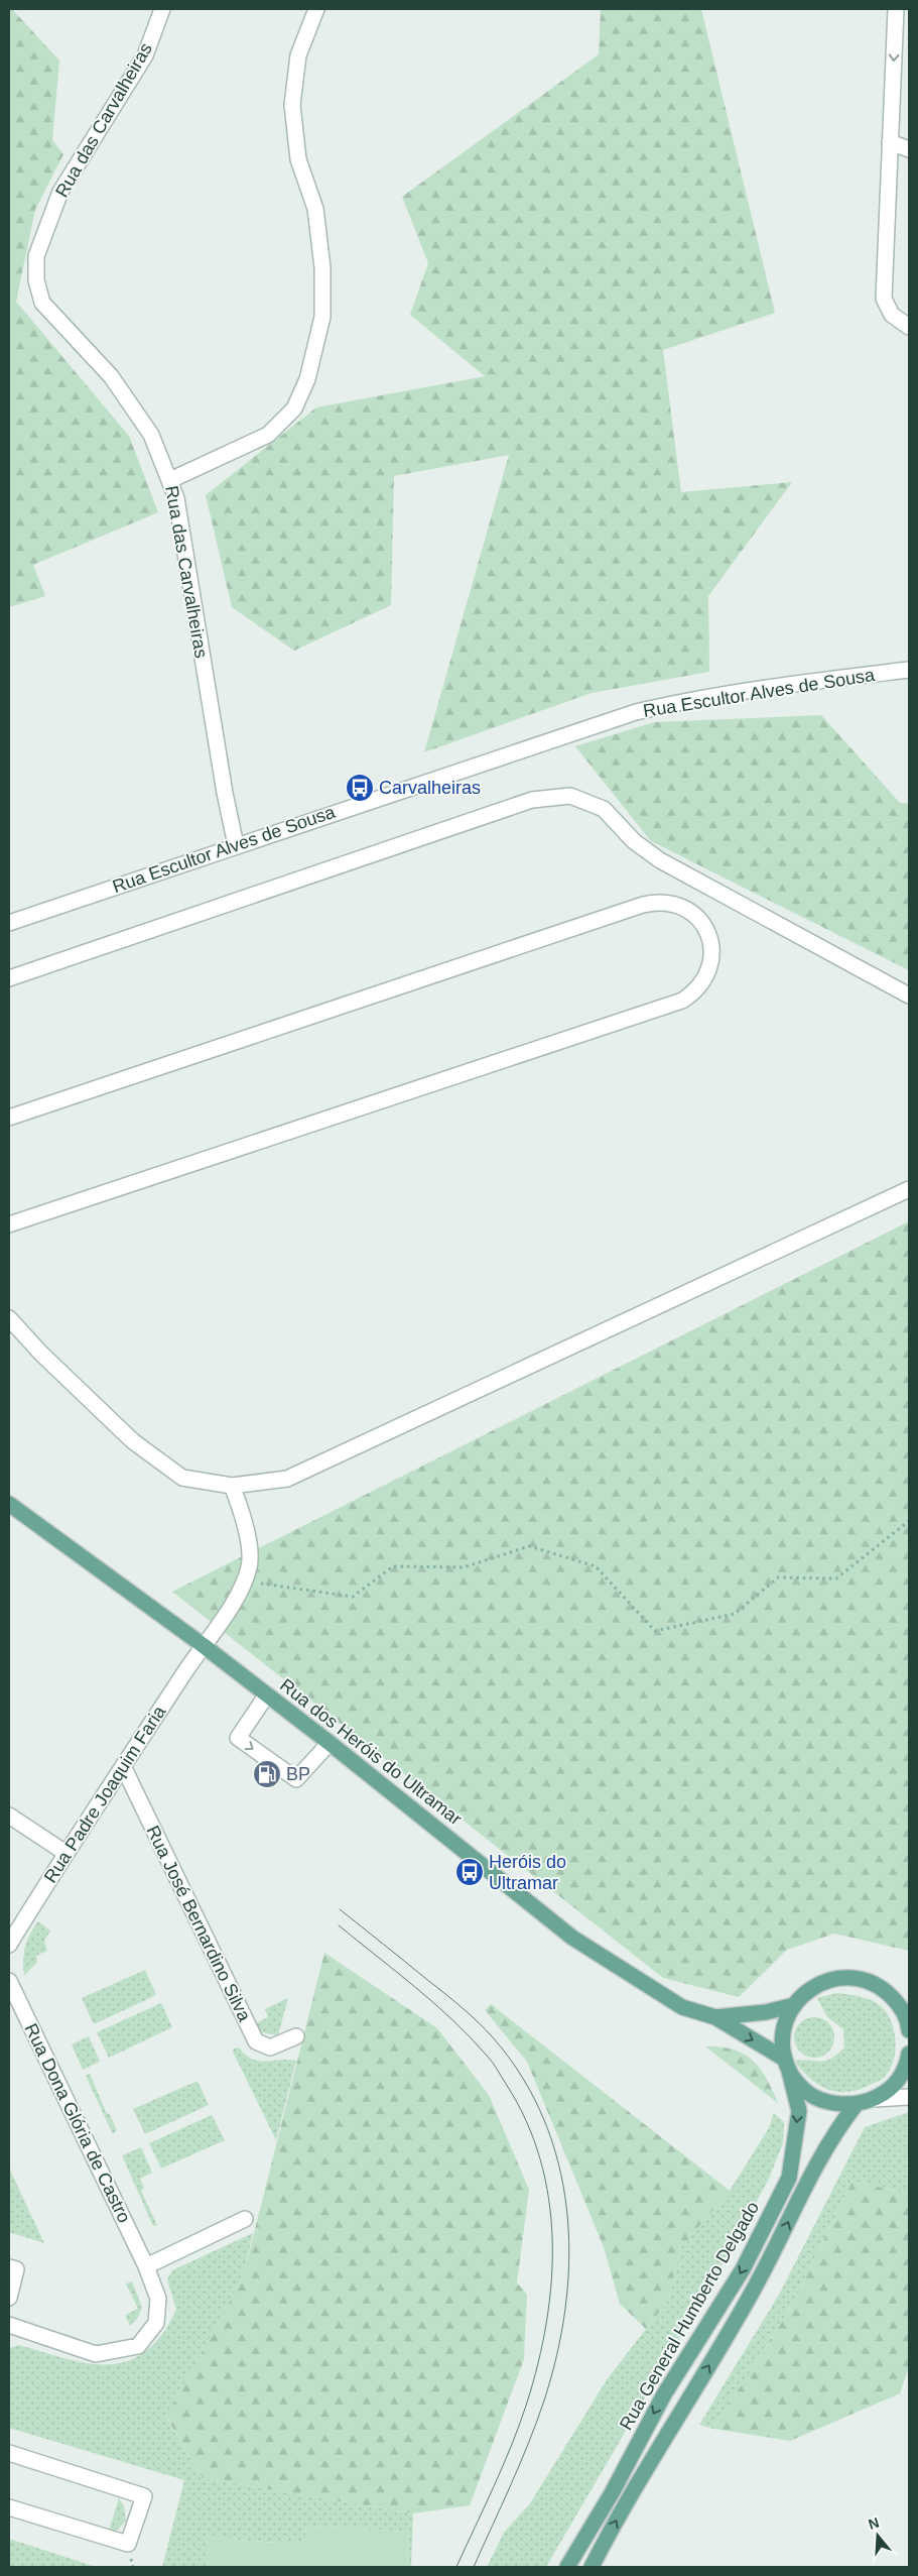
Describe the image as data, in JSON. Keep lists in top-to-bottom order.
{
  "streets": {
    "main road": ["Rua dos Heróis do Ultramar", "Rua General Humberto Delgado"],
    "street": [
      "Rua das Carvalheiras",
      "Rua Escultor Alves de Sousa",
      "Rua Padre Joaquim Faria",
      "Rua José Bernardino Silva",
      "Rua Dona Glória de Castro"
    ]
  },
  "crossings": [
    ["Rua das Carvalheiras", "Rua Escultor Alves de Sousa"],
    ["Rua dos Heróis do Ultramar", "Rua Padre Joaquim Faria"],
    ["Rua dos Heróis do Ultramar", "Rua General Humberto Delgado"],
    ["Rua Padre Joaquim Faria", "Rua José Bernardino Silva"]
  ],
  "places": {
    "bus stop": ["Carvalheiras", "Heróis do Ultramar"],
    "fuel station": ["BP"]
  },
  "north": "top"
}
